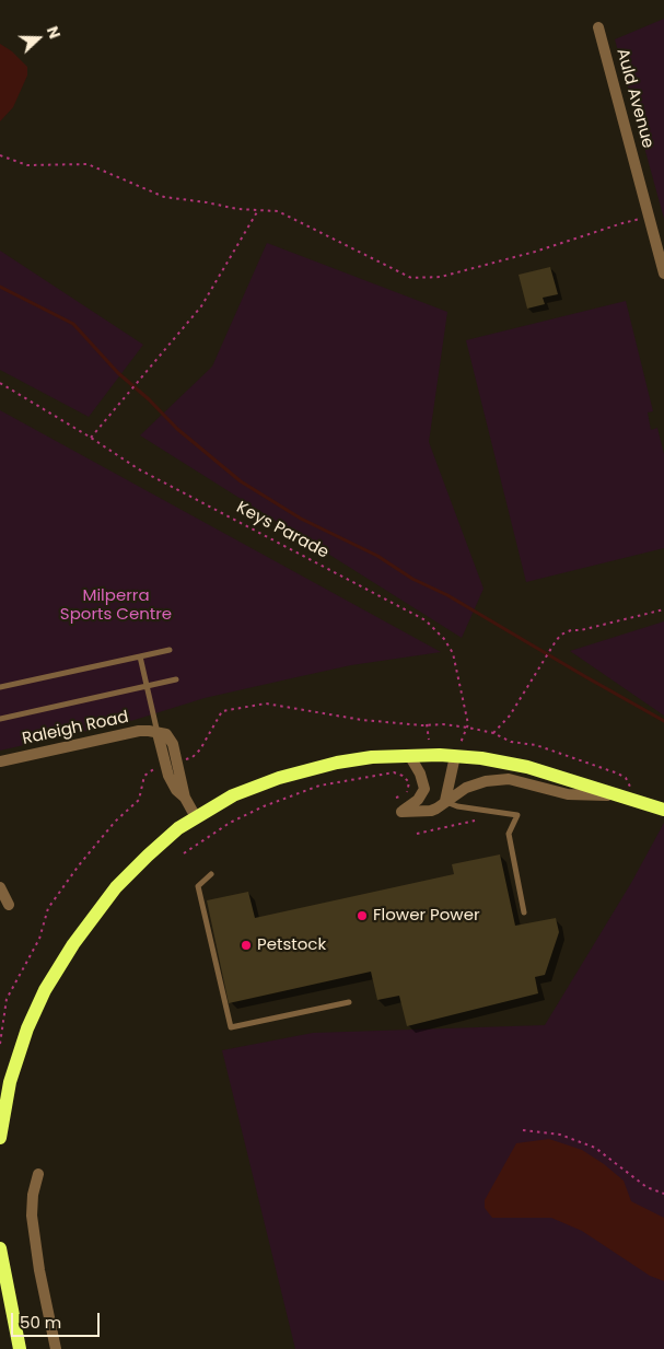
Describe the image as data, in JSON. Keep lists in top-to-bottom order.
{
  "streets": {
    "street": ["Auld Avenue", "Raleigh Road"],
    "path": ["Keys Parade"]
  },
  "parks": ["Milperra Sports Centre"],
  "places": ["Flower Power", "Petstock"],
  "scale_bar": "50 m",
  "north": "right"
}
